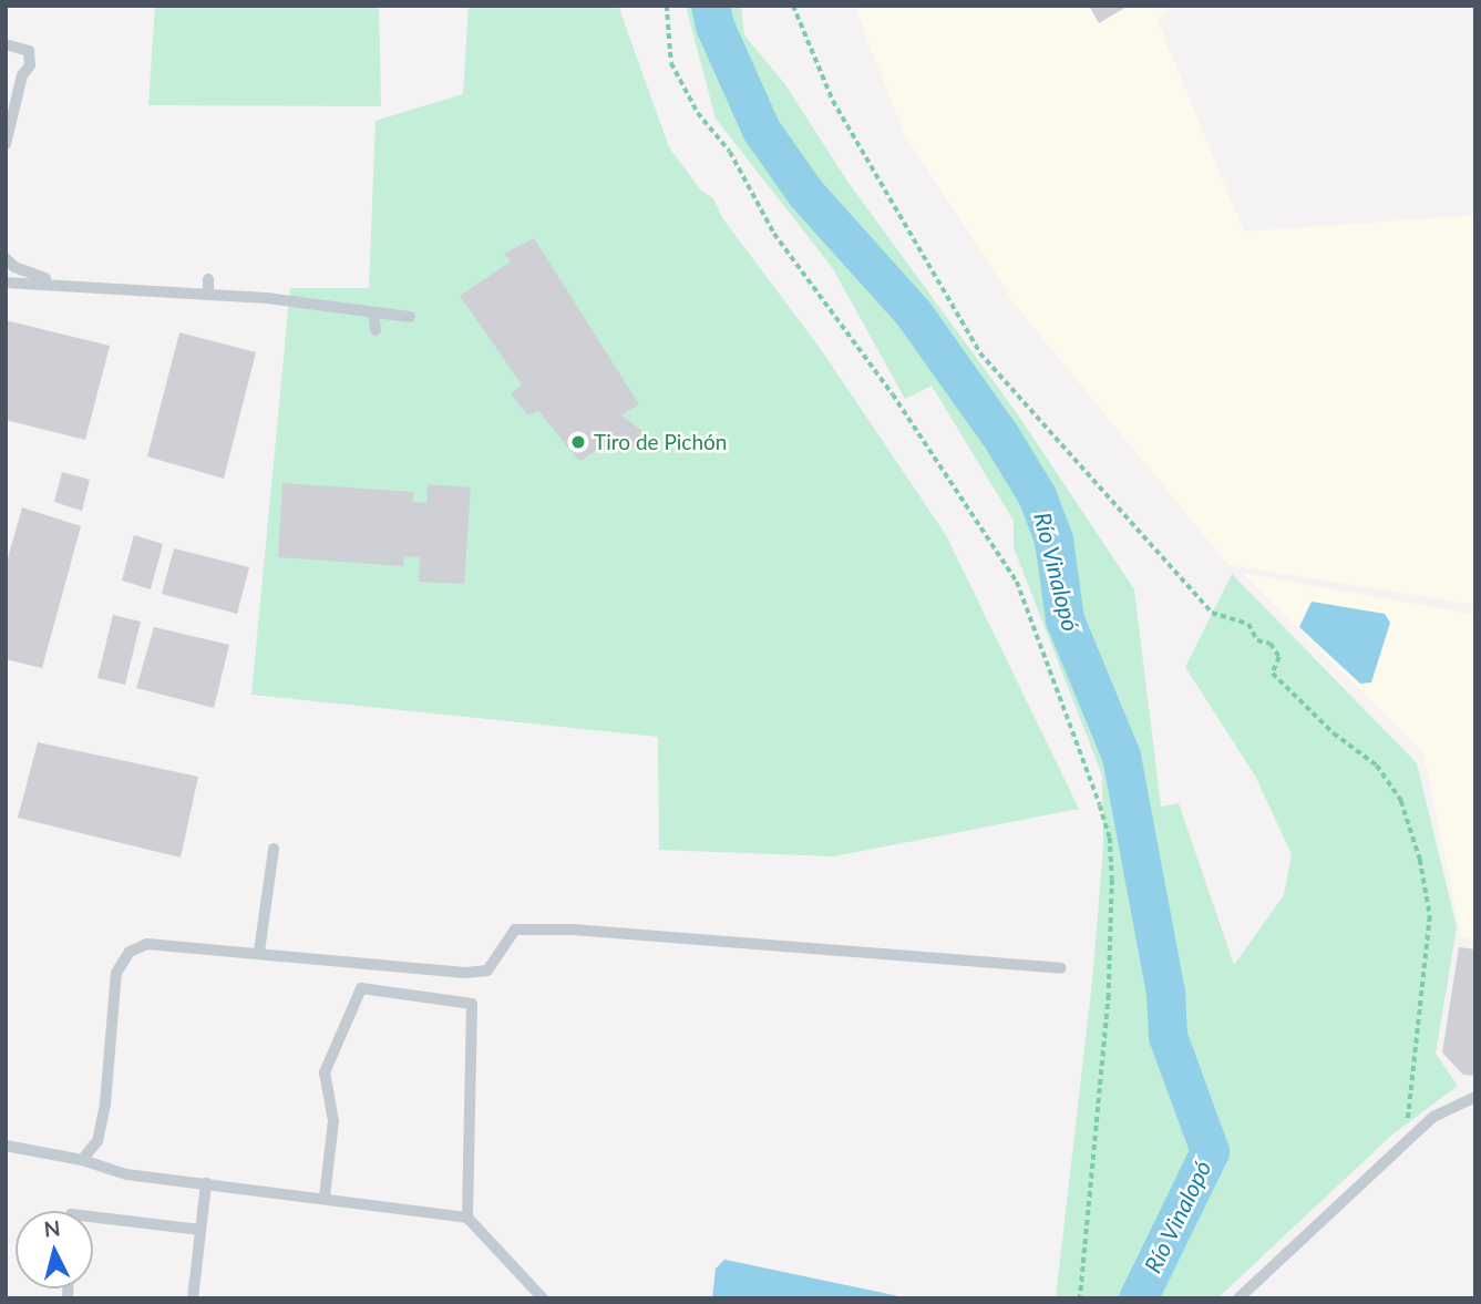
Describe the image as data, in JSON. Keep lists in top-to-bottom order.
{
  "water": ["Río Vinalopó"],
  "places": ["Tiro de Pichón"],
  "north": "top"
}
